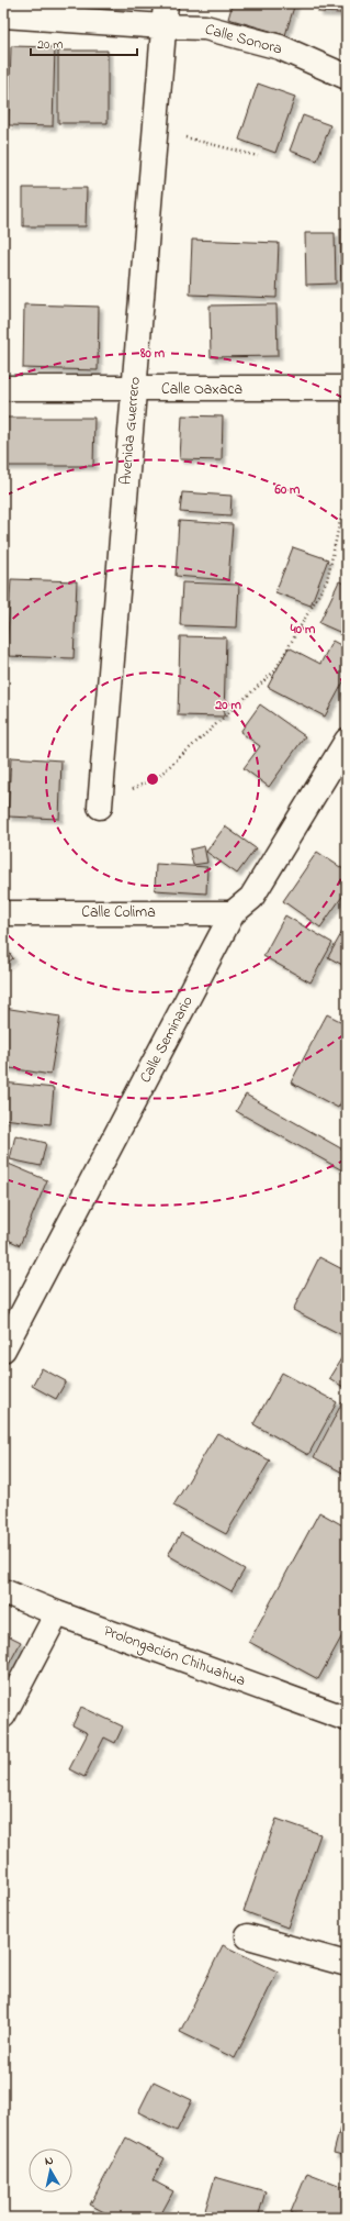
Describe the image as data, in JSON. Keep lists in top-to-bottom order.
{
  "streets": {
    "street": [
      "Calle Sonora",
      "Calle Oaxaca",
      "Avenida Guerrero",
      "Calle Colima",
      "Calle Seminario",
      "Prolongación Chihuahua"
    ]
  },
  "crossings": [
    ["Calle Sonora", "Avenida Guerrero"],
    ["Calle Oaxaca", "Avenida Guerrero"],
    ["Calle Colima", "Calle Seminario"]
  ],
  "scale_bar": "20 m",
  "north": "top",
  "rings": [
    "80 m",
    "60 m",
    "40 m",
    "20 m"
  ]
}
